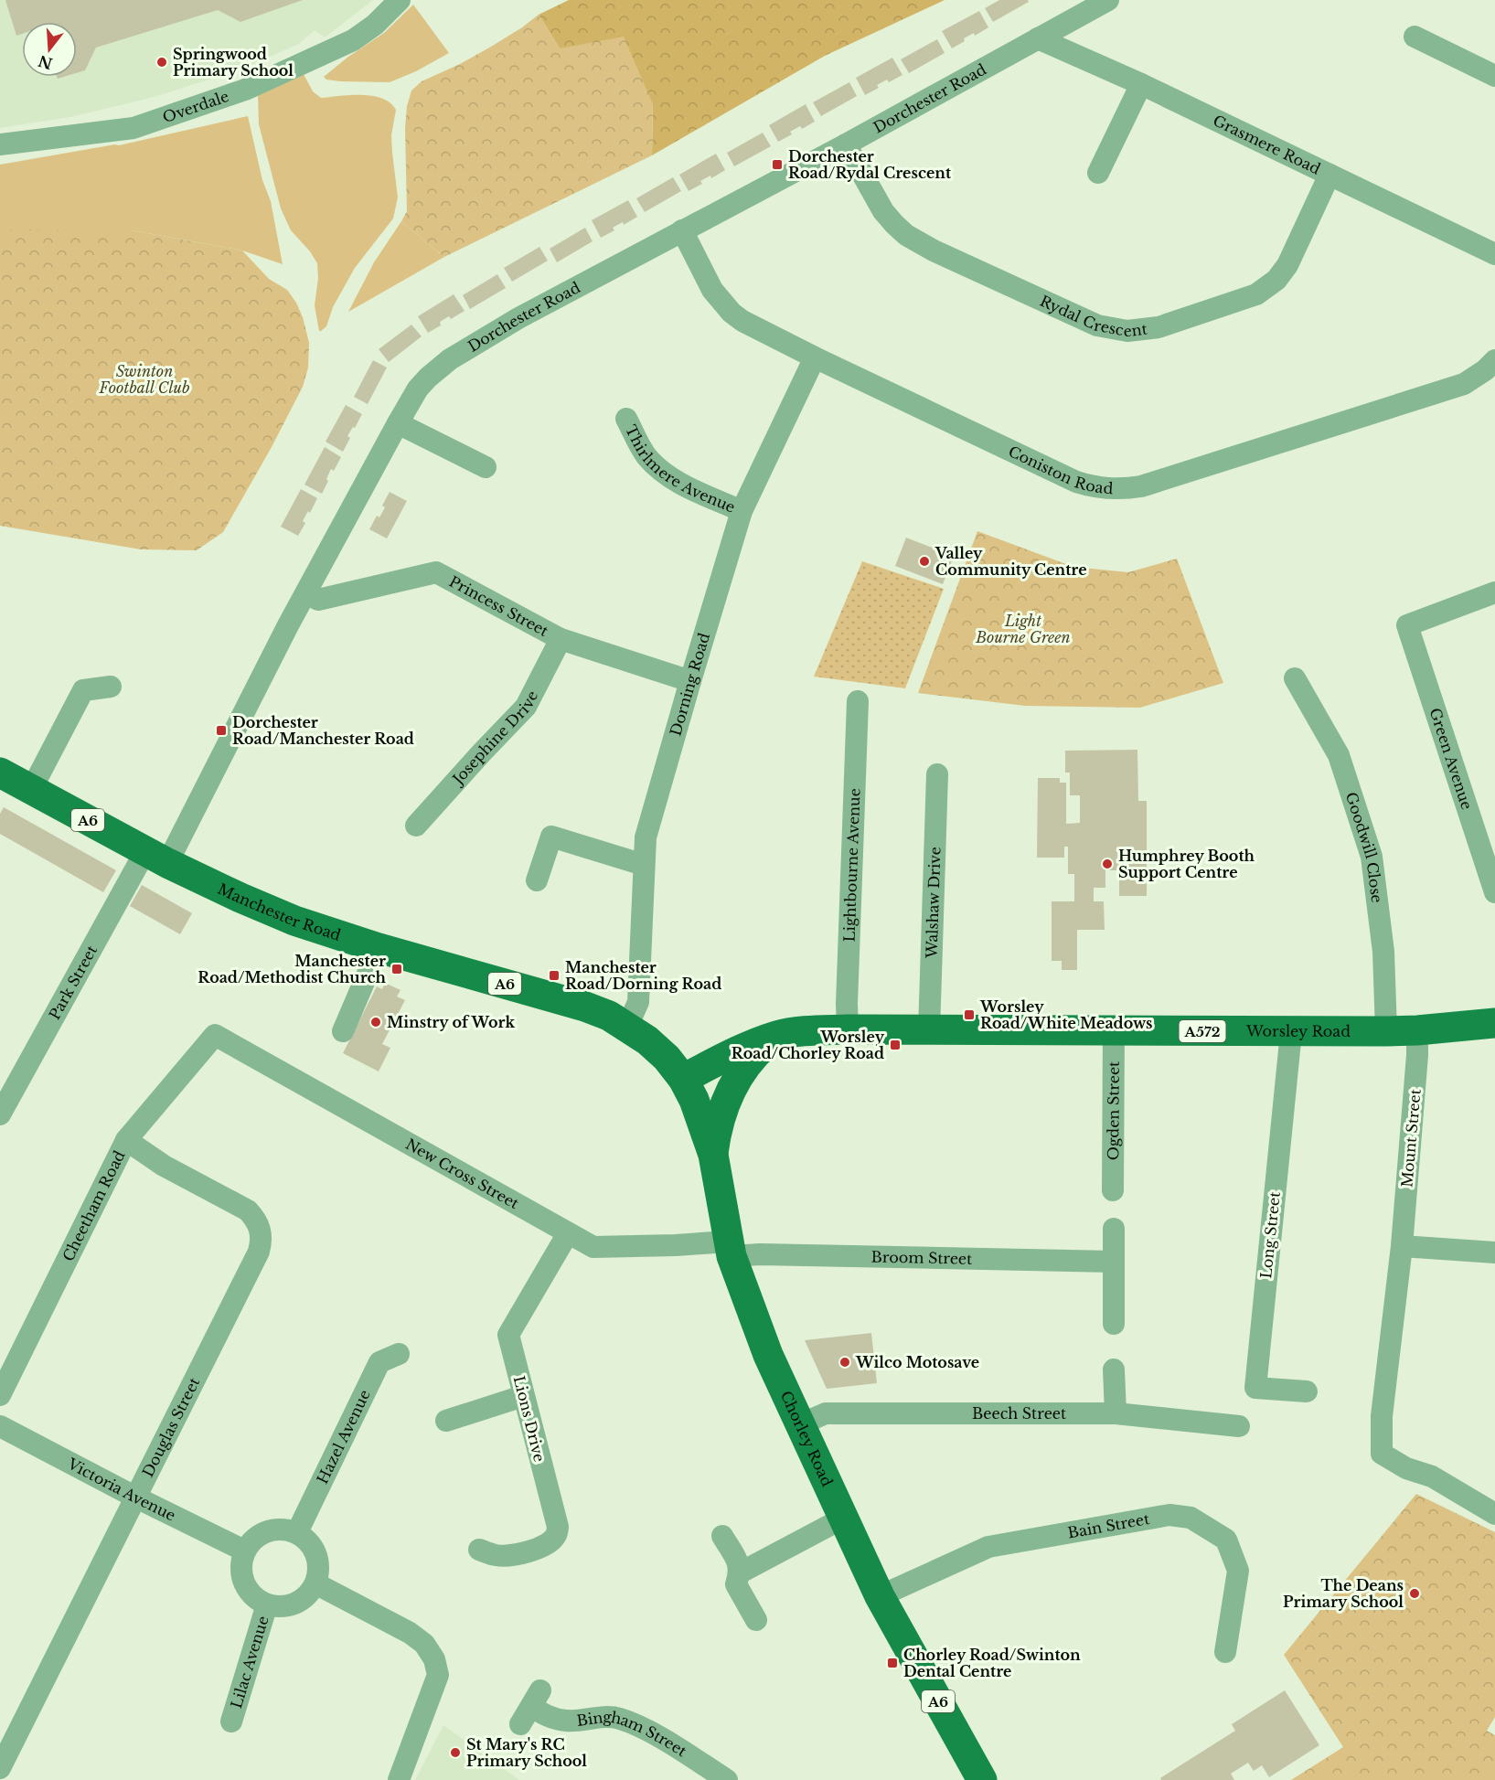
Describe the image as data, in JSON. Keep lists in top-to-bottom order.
{
  "streets": {
    "main road": [
      "A6",
      "Manchester Road",
      "A572",
      "Worsley Road",
      "Chorley Road"
    ],
    "street": [
      "Dorchester Road",
      "Overdale",
      "Grasmere Road",
      "Rydal Crescent",
      "Thirlmere Avenue",
      "Coniston Road",
      "Princess Street",
      "Dorning Road",
      "Josephine Drive",
      "Green Avenue",
      "Goodwill Close",
      "Lightbourne Avenue",
      "Walshaw Drive",
      "Park Street",
      "Ogden Street",
      "Mount Street",
      "New Cross Street",
      "Cheetham Road",
      "Long Street",
      "Broom Street",
      "Beech Street",
      "Lions Drive",
      "Douglas Street",
      "Hazel Avenue",
      "Victoria Avenue",
      "Bain Street",
      "Lilac Avenue",
      "Bingham Street"
    ]
  },
  "crossings": [
    ["Dorchester Road", "Grasmere Road"],
    ["Dorchester Road", "Rydal Crescent"],
    ["Dorchester Road", "Coniston Road"],
    ["Dorchester Road", "Princess Street"],
    ["Dorchester Road", "Manchester Road"],
    ["Dorchester Road", "Park Street"],
    ["Grasmere Road", "Rydal Crescent"],
    ["Thirlmere Avenue", "Dorning Road"],
    ["Coniston Road", "Dorning Road"],
    ["Princess Street", "Dorning Road"],
    ["Princess Street", "Josephine Drive"],
    ["Dorning Road", "Manchester Road"],
    ["Goodwill Close", "Worsley Road"],
    ["Lightbourne Avenue", "Worsley Road"],
    ["Walshaw Drive", "Worsley Road"],
    ["Manchester Road", "Park Street"],
    ["Manchester Road", "Worsley Road"],
    ["Manchester Road", "Chorley Road"],
    ["Worsley Road", "Ogden Street"],
    ["Worsley Road", "Mount Street"],
    ["Worsley Road", "Long Street"],
    ["Worsley Road", "Chorley Road"],
    ["New Cross Street", "Cheetham Road"],
    ["New Cross Street", "Broom Street"],
    ["New Cross Street", "Lions Drive"],
    ["New Cross Street", "Chorley Road"],
    ["Cheetham Road", "Douglas Street"],
    ["Broom Street", "Chorley Road"],
    ["Beech Street", "Chorley Road"],
    ["Douglas Street", "Victoria Avenue"],
    ["Hazel Avenue", "Victoria Avenue"],
    ["Hazel Avenue", "Lilac Avenue"],
    ["Chorley Road", "Bain Street"],
    ["Victoria Avenue", "Lilac Avenue"]
  ],
  "parks": ["Swinton Football Club", "Light Bourne Green"],
  "places": {
    "other": [
      "Springwood Primary School",
      "Valley Community Centre",
      "Humphrey Booth Support Centre",
      "Minstry of Work",
      "Wilco Motosave",
      "The Deans Primary School",
      "St Mary's RC Primary School"
    ],
    "transit": [
      "Dorchester Road/Rydal Crescent",
      "Dorchester Road/Manchester Road",
      "Manchester Road/Methodist Church",
      "Manchester Road/Dorning Road",
      "Worsley Road/White Meadows",
      "Worsley Road/Chorley Road",
      "Chorley Road/Swinton Dental Centre"
    ]
  },
  "north": "bottom"
}
